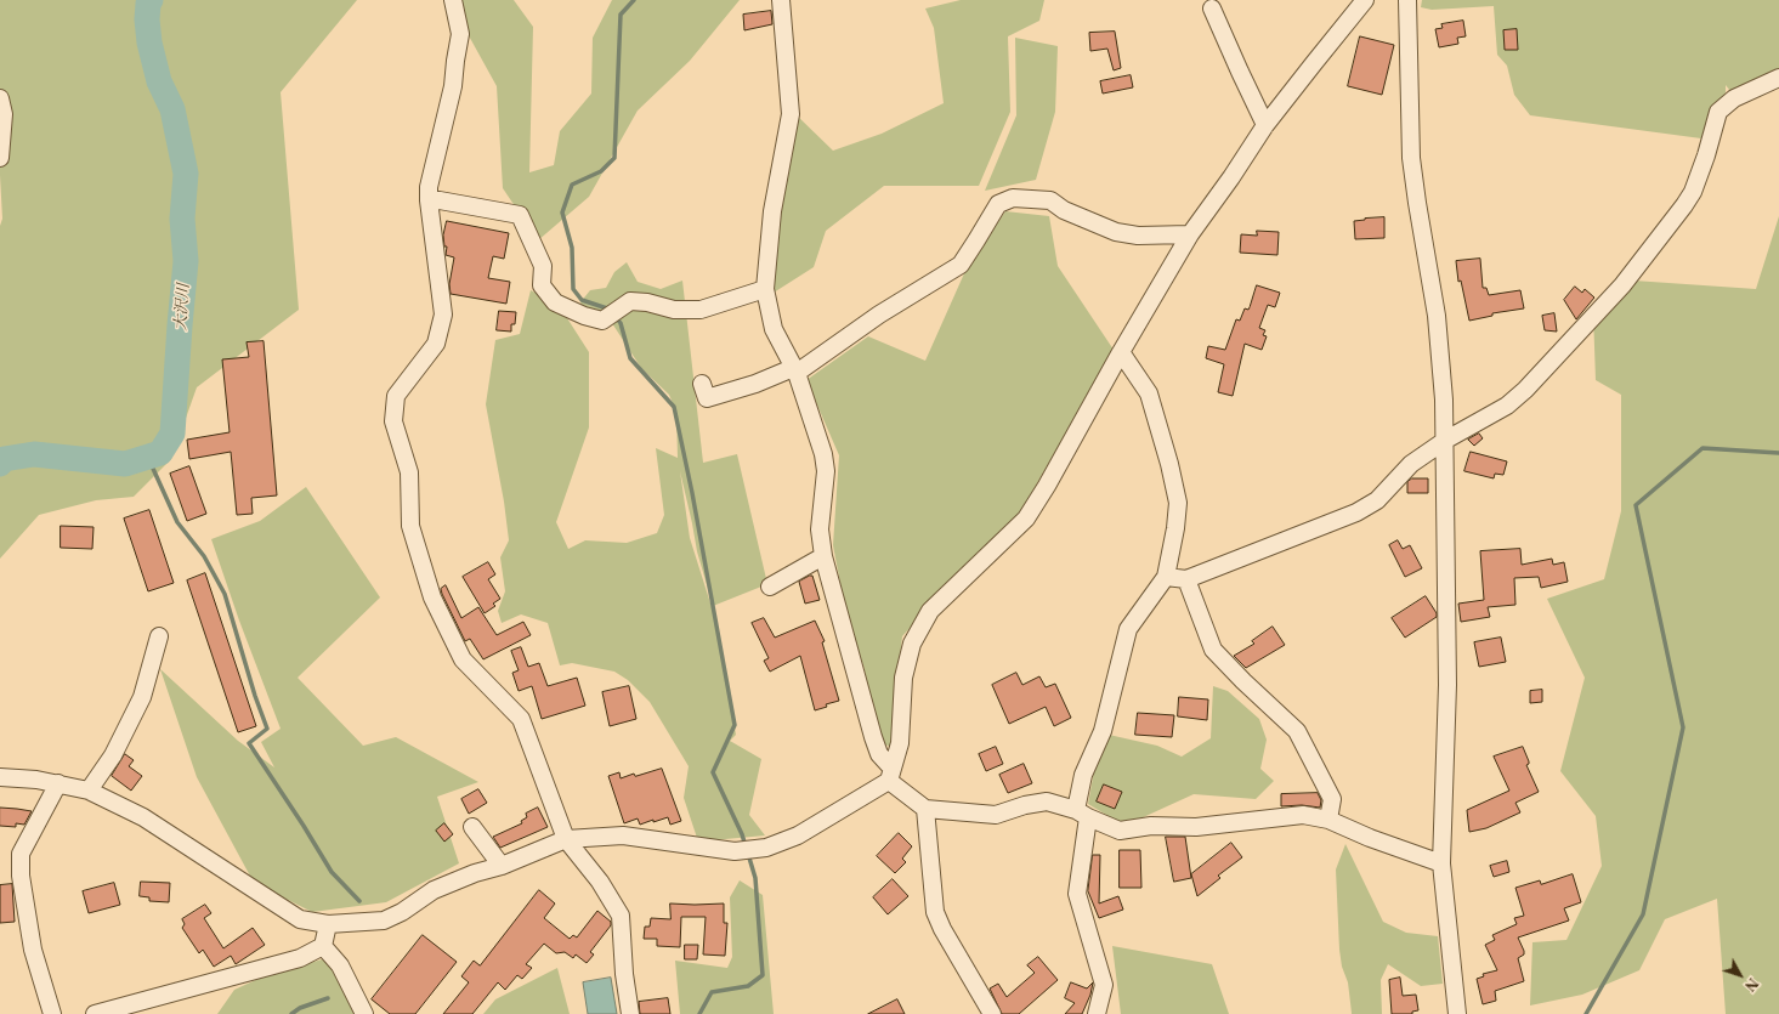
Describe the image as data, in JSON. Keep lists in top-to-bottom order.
{
  "water": ["大沢川"],
  "north": "bottom right"
}
